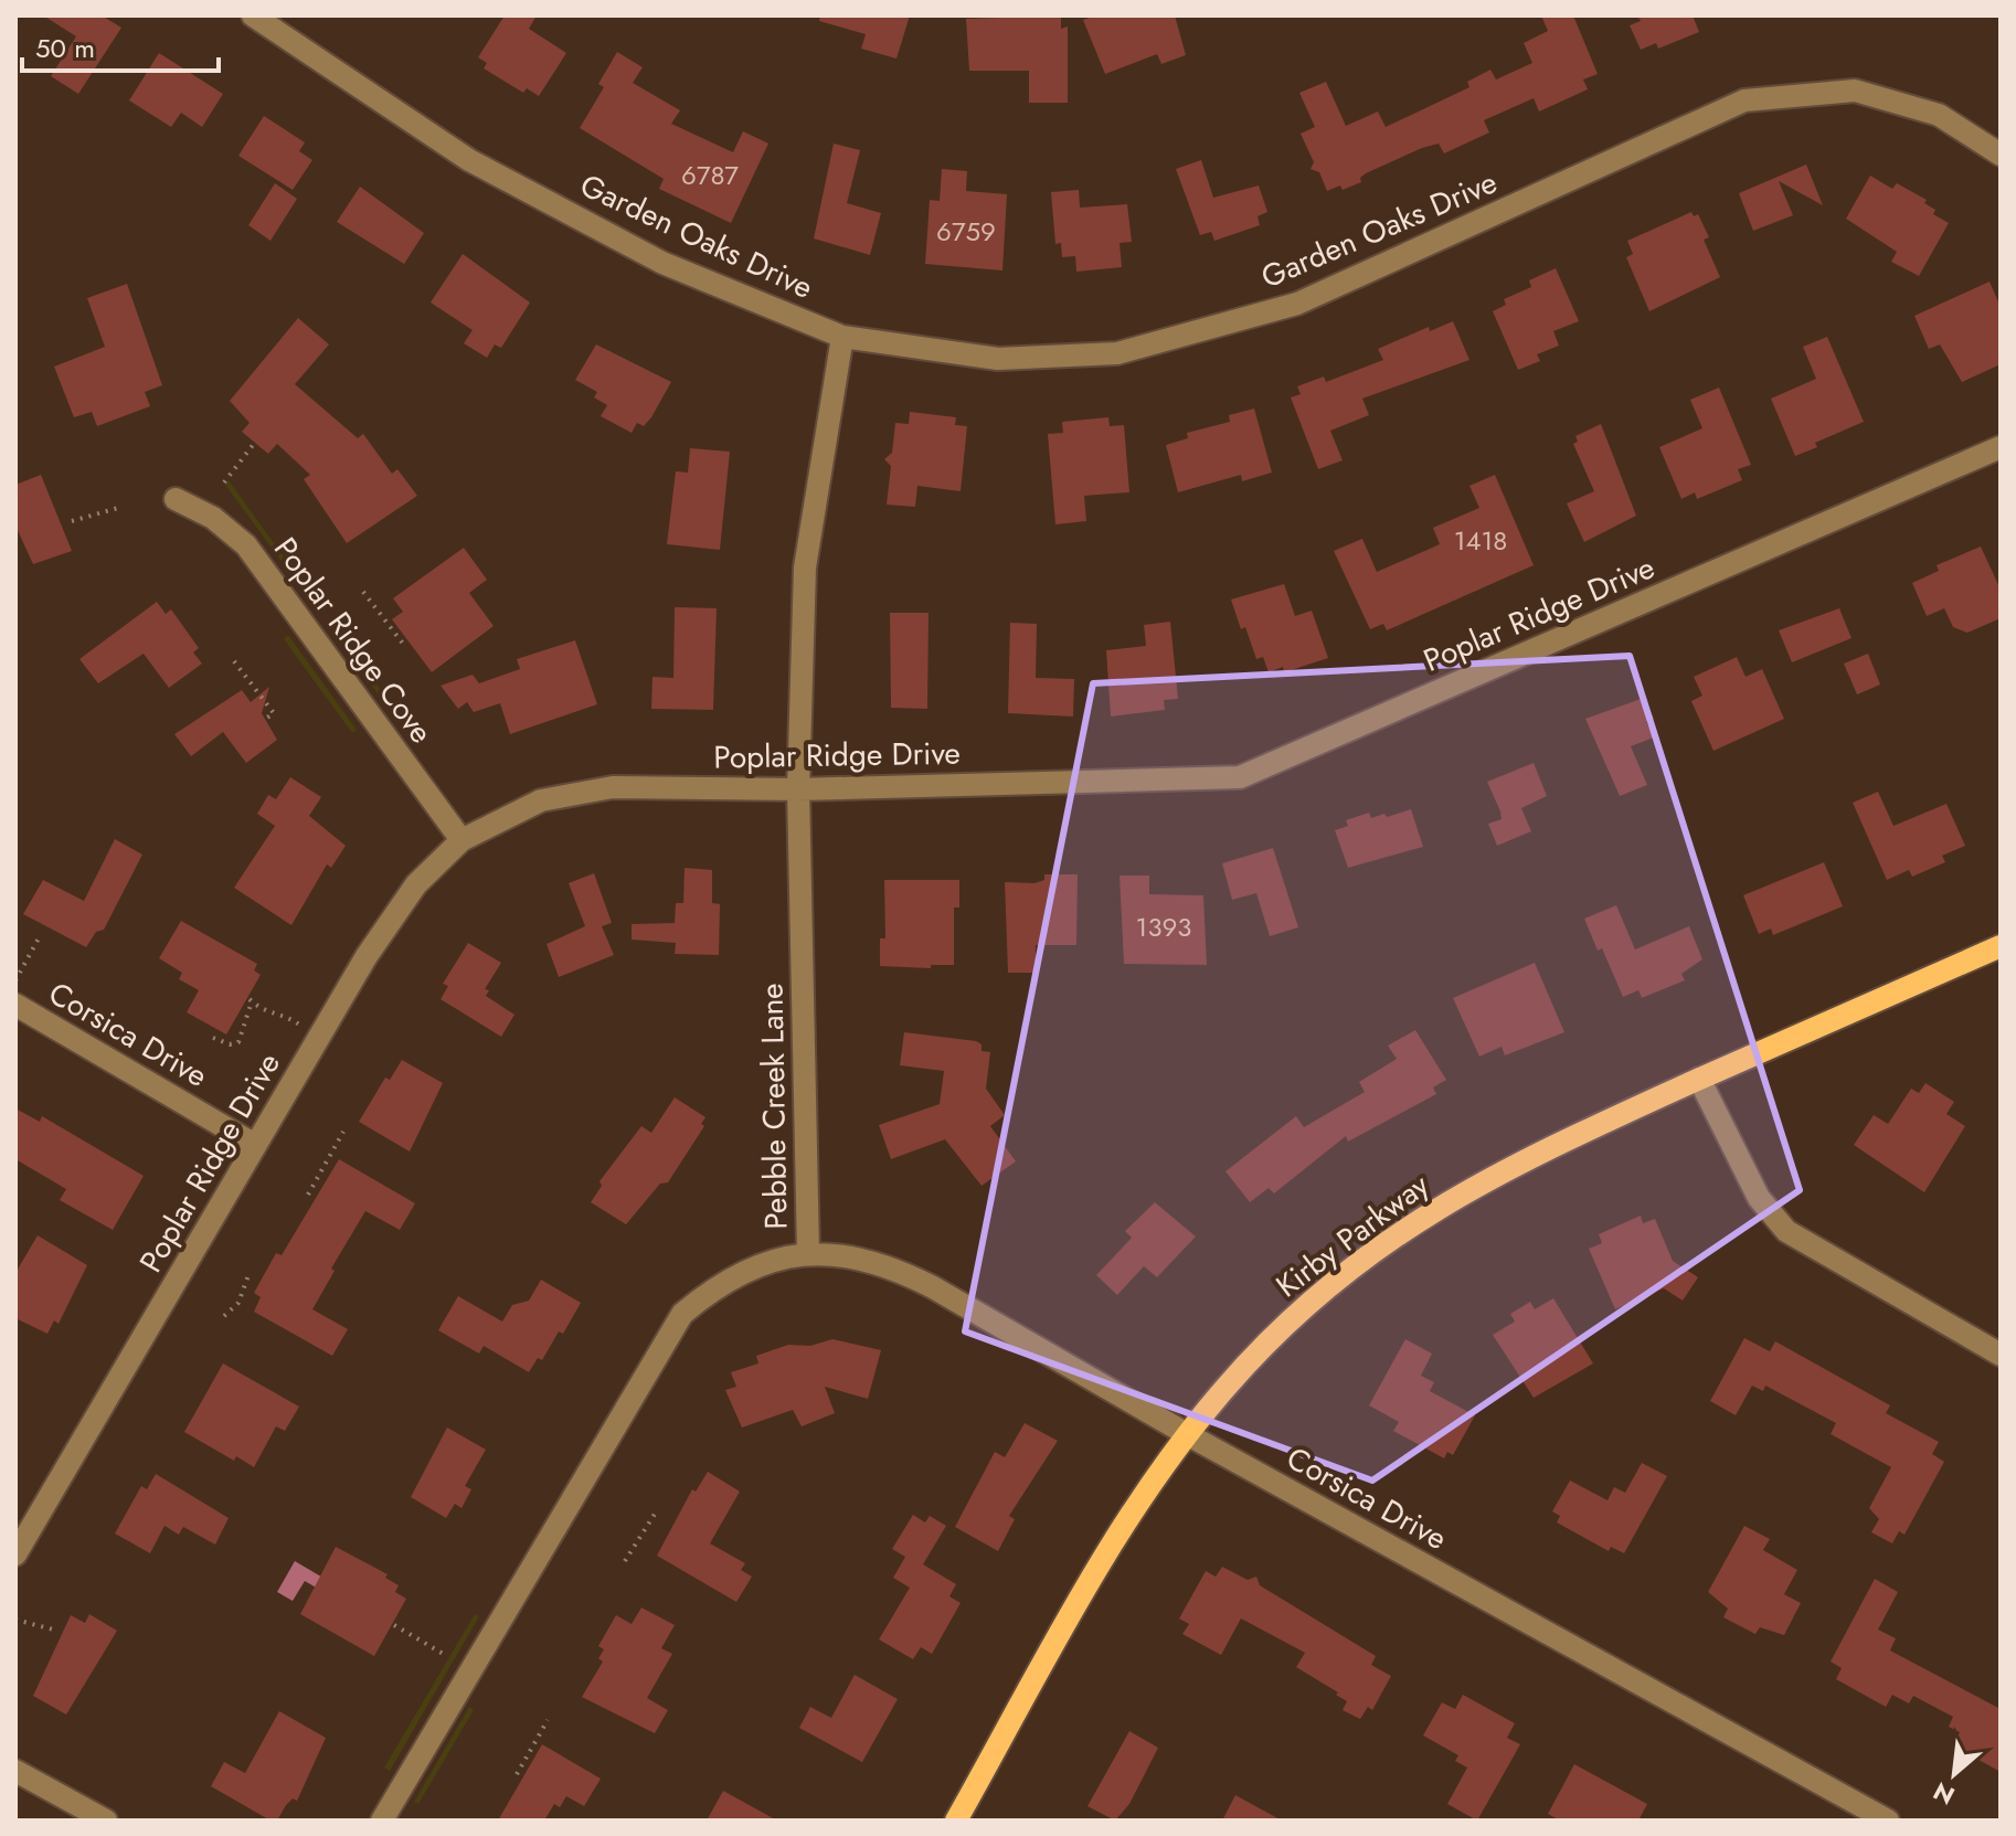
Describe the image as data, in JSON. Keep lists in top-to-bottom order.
{
  "streets": {
    "main road": ["Kirby Parkway"],
    "street": [
      "Garden Oaks Drive",
      "Poplar Ridge Drive",
      "Poplar Ridge Cove",
      "Corsica Drive",
      "Pebble Creek Lane"
    ]
  },
  "crossings": [
    ["Garden Oaks Drive", "Pebble Creek Lane"],
    ["Poplar Ridge Drive", "Poplar Ridge Cove"],
    ["Poplar Ridge Drive", "Corsica Drive"],
    ["Poplar Ridge Drive", "Pebble Creek Lane"],
    ["Corsica Drive", "Pebble Creek Lane"],
    ["Corsica Drive", "Kirby Parkway"]
  ],
  "house_numbers": [
    "6787",
    "6759",
    "1418",
    "1393"
  ],
  "scale_bar": "50 m",
  "north": "bottom left"
}
